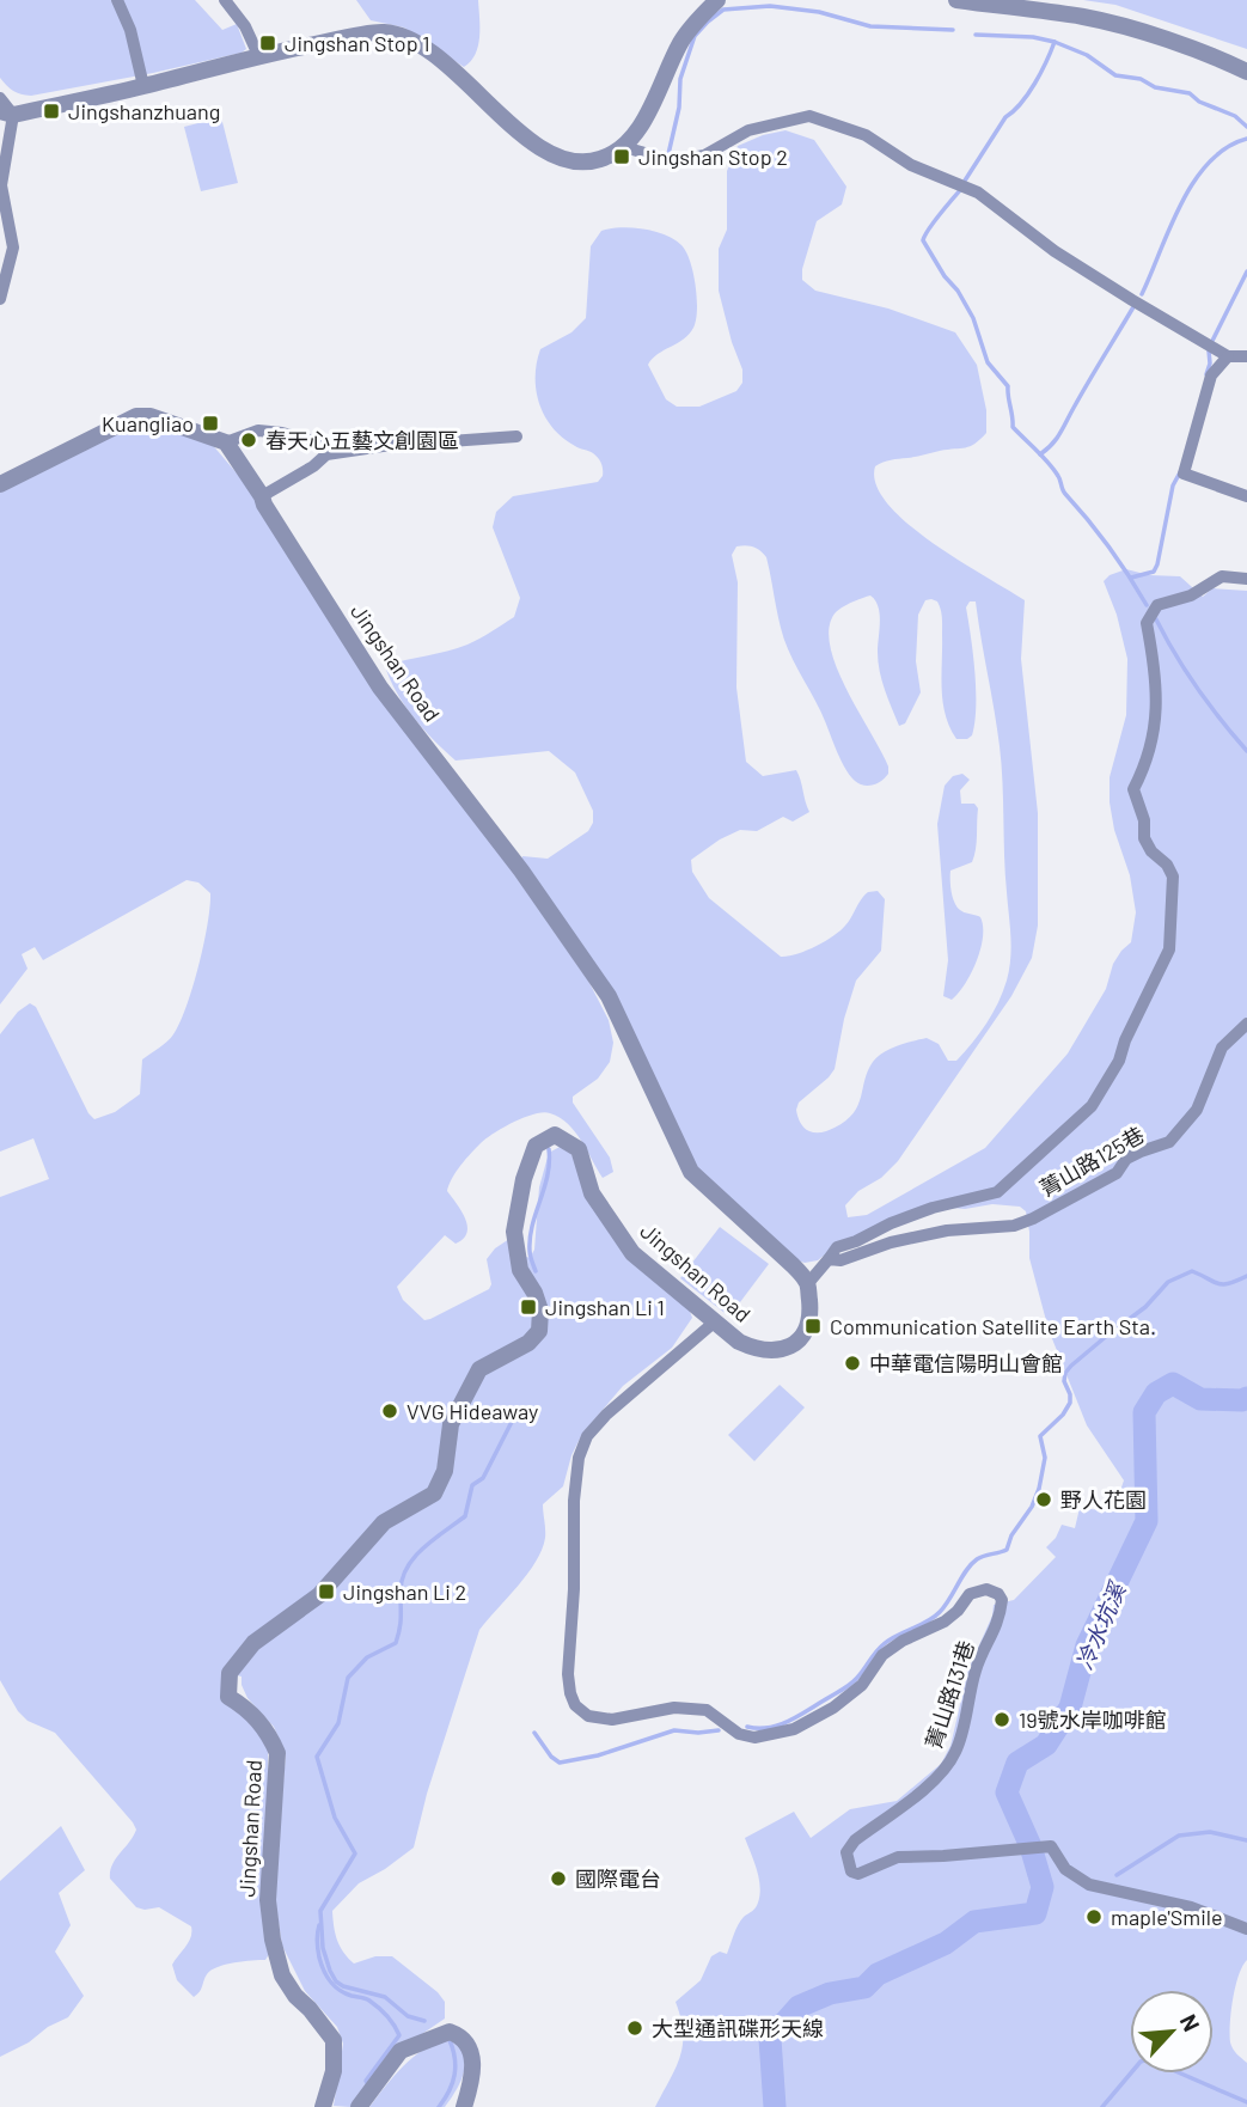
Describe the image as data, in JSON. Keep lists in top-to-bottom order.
{
  "streets": {
    "street": ["Jingshan Road", "菁山路125巷", "菁山路131巷"]
  },
  "crossings": [
    ["Jingshan Road", "菁山路131巷"]
  ],
  "water": ["冷水坑溪"],
  "places": {
    "transit": [
      "Jingshan Stop 1",
      "Jingshanzhuang",
      "Jingshan Stop 2",
      "Kuangliao",
      "Jingshan Li 1",
      "Communication Satellite Earth Sta.",
      "Jingshan Li 2"
    ],
    "other": [
      "春天心五藝文創園區",
      "中華電信陽明山會館",
      "VVG Hideaway",
      "野人花園",
      "19號水岸咖啡館",
      "國際電台",
      "maple'Smile",
      "大型通訊碟形天線"
    ]
  },
  "north": "top right"
}
